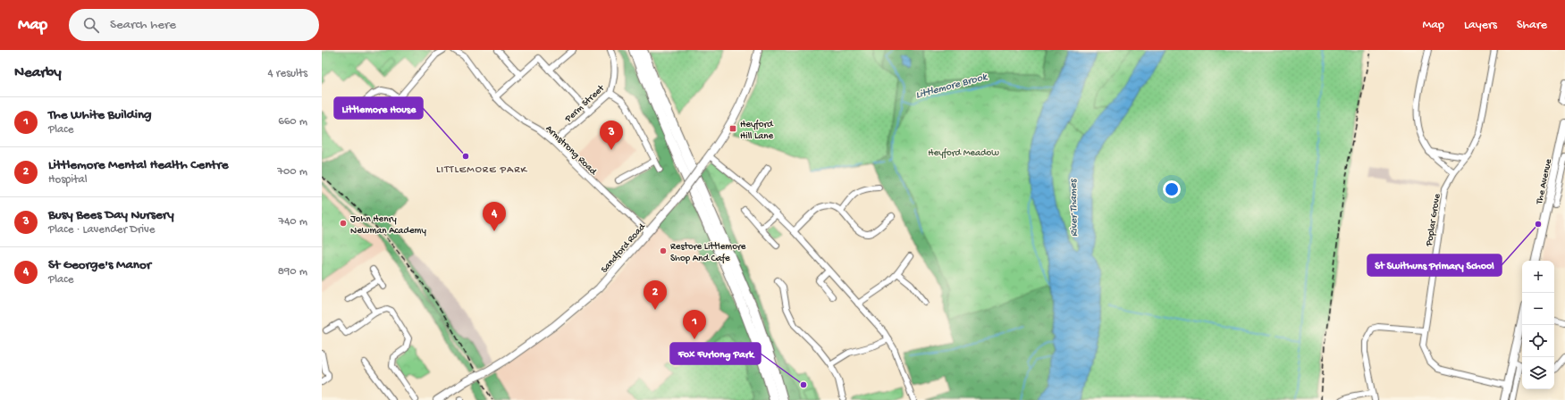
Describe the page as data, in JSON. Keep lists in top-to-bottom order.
{
  "streets": {
    "street": [
      "Perm Street",
      "Armstrong Road",
      "The Avenue",
      "Poplar Grove",
      "Sandford Road"
    ]
  },
  "crossings": [
    ["Perm Street", "Armstrong Road"],
    ["Armstrong Road", "Sandford Road"]
  ],
  "districts": ["LITTLEMORE PARK"],
  "water": ["Littlemore Brook", "River Thames"],
  "parks": ["Heyford Meadow"],
  "places": {
    "transit": ["Heyford Hill Lane"],
    "other": [
      "Littlemore House",
      "John Henry Newman Academy",
      "St Swithuns Primary School",
      "Restore Littlemore Shop And Cafe",
      "Fox Furlong Park"
    ]
  },
  "page": {
    "header": "Map",
    "search": "Search here",
    "nav": ["Map", "Layers", "Share"],
    "heading": ["Nearby", "4 results"],
    "list": [
      {
        "mark": "1",
        "name": "The White Building",
        "note": "Place",
        "value": "660 m"
      },
      {
        "mark": "2",
        "name": "Littlemore Mental Health Centre",
        "note": "Hospital",
        "value": "700 m"
      },
      {
        "mark": "3",
        "name": "Busy Bees Day Nursery",
        "note": "Place · Lavender Drive",
        "value": "740 m"
      },
      {
        "mark": "4",
        "name": "St George's Manor",
        "note": "Place",
        "value": "890 m"
      }
    ],
    "pins": [
      "3",
      "4",
      "2",
      "1"
    ],
    "map_buttons": ["+", "−"]
  }
}
